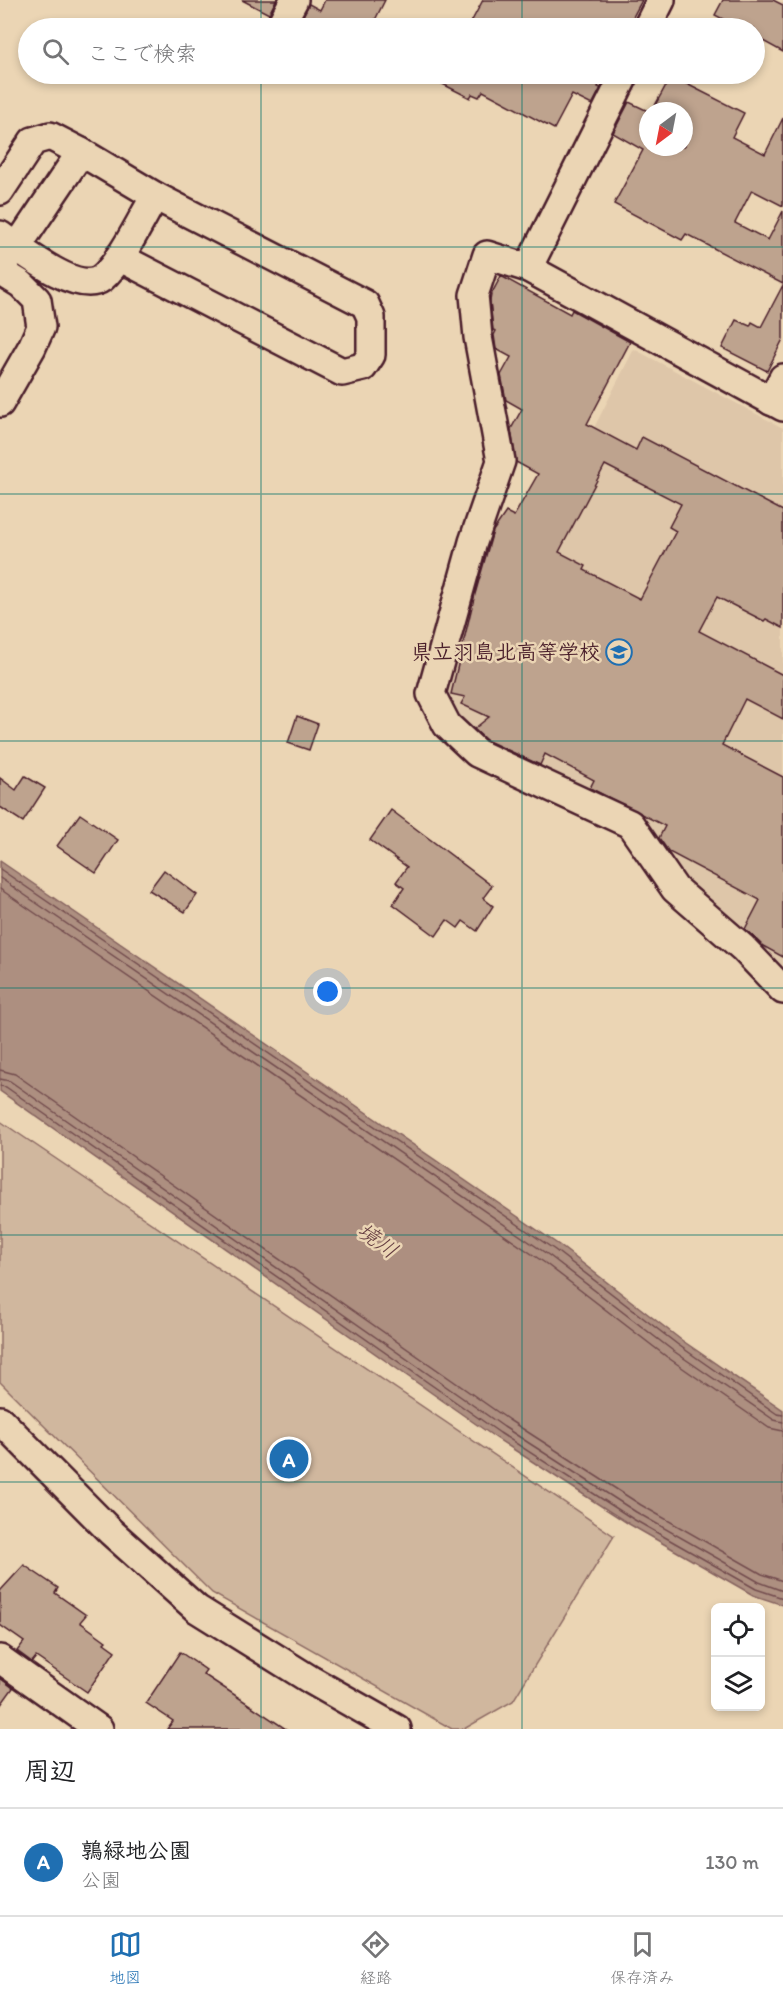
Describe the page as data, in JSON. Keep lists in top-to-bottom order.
{
  "water": ["境川"],
  "places": {
    "school or university": ["県立羽島北高等学校"]
  },
  "north": "bottom left",
  "page": {
    "search": "ここで検索",
    "pins": "A",
    "heading": "周辺",
    "list": [
      {
        "mark": "A",
        "name": "鶉緑地公園",
        "note": "公園",
        "value": "130 m"
      }
    ],
    "nav": ["地図", "経路", "保存済み"]
  }
}
